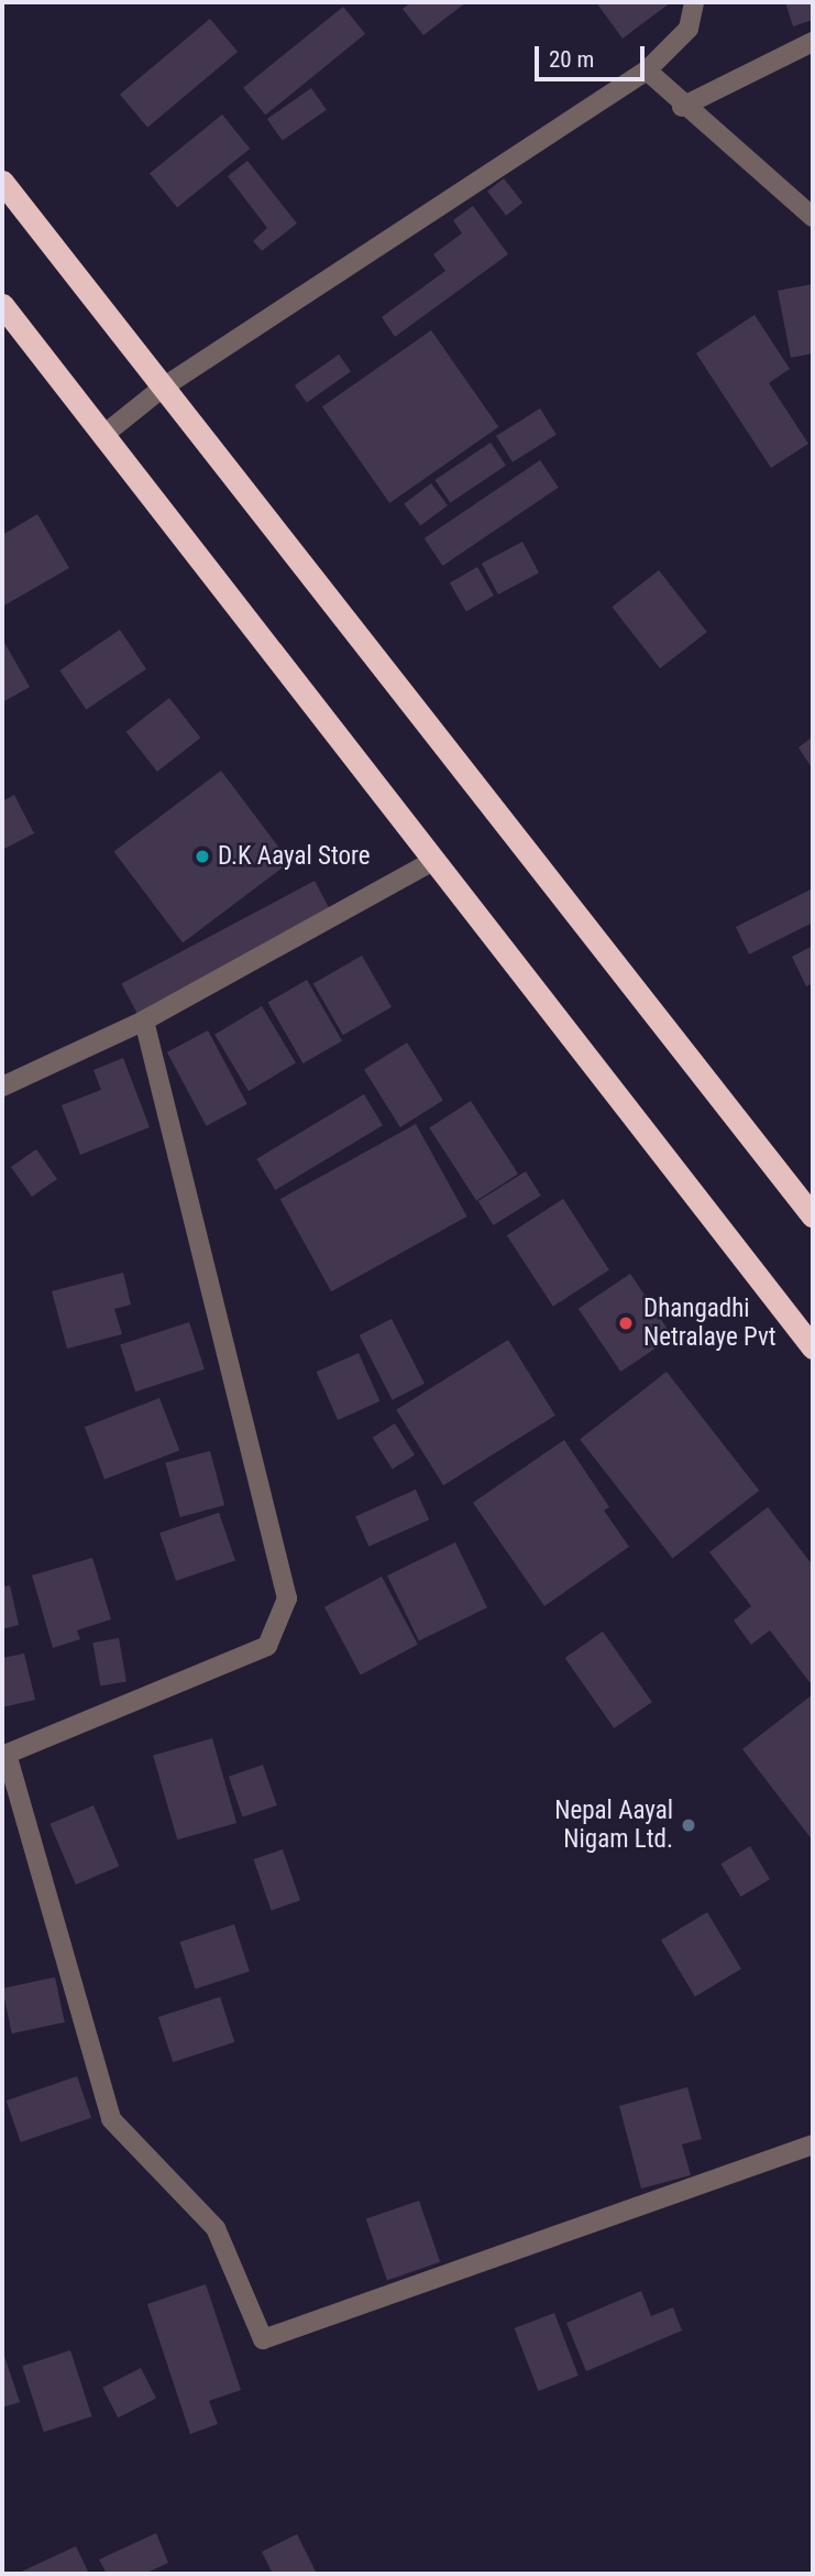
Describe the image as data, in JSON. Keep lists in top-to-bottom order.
{
  "places": ["D.K Aayal Store", "Dhangadhi Netralaye Pvt", "Nepal Aayal Nigam Ltd."],
  "scale_bar": "20 m"
}
